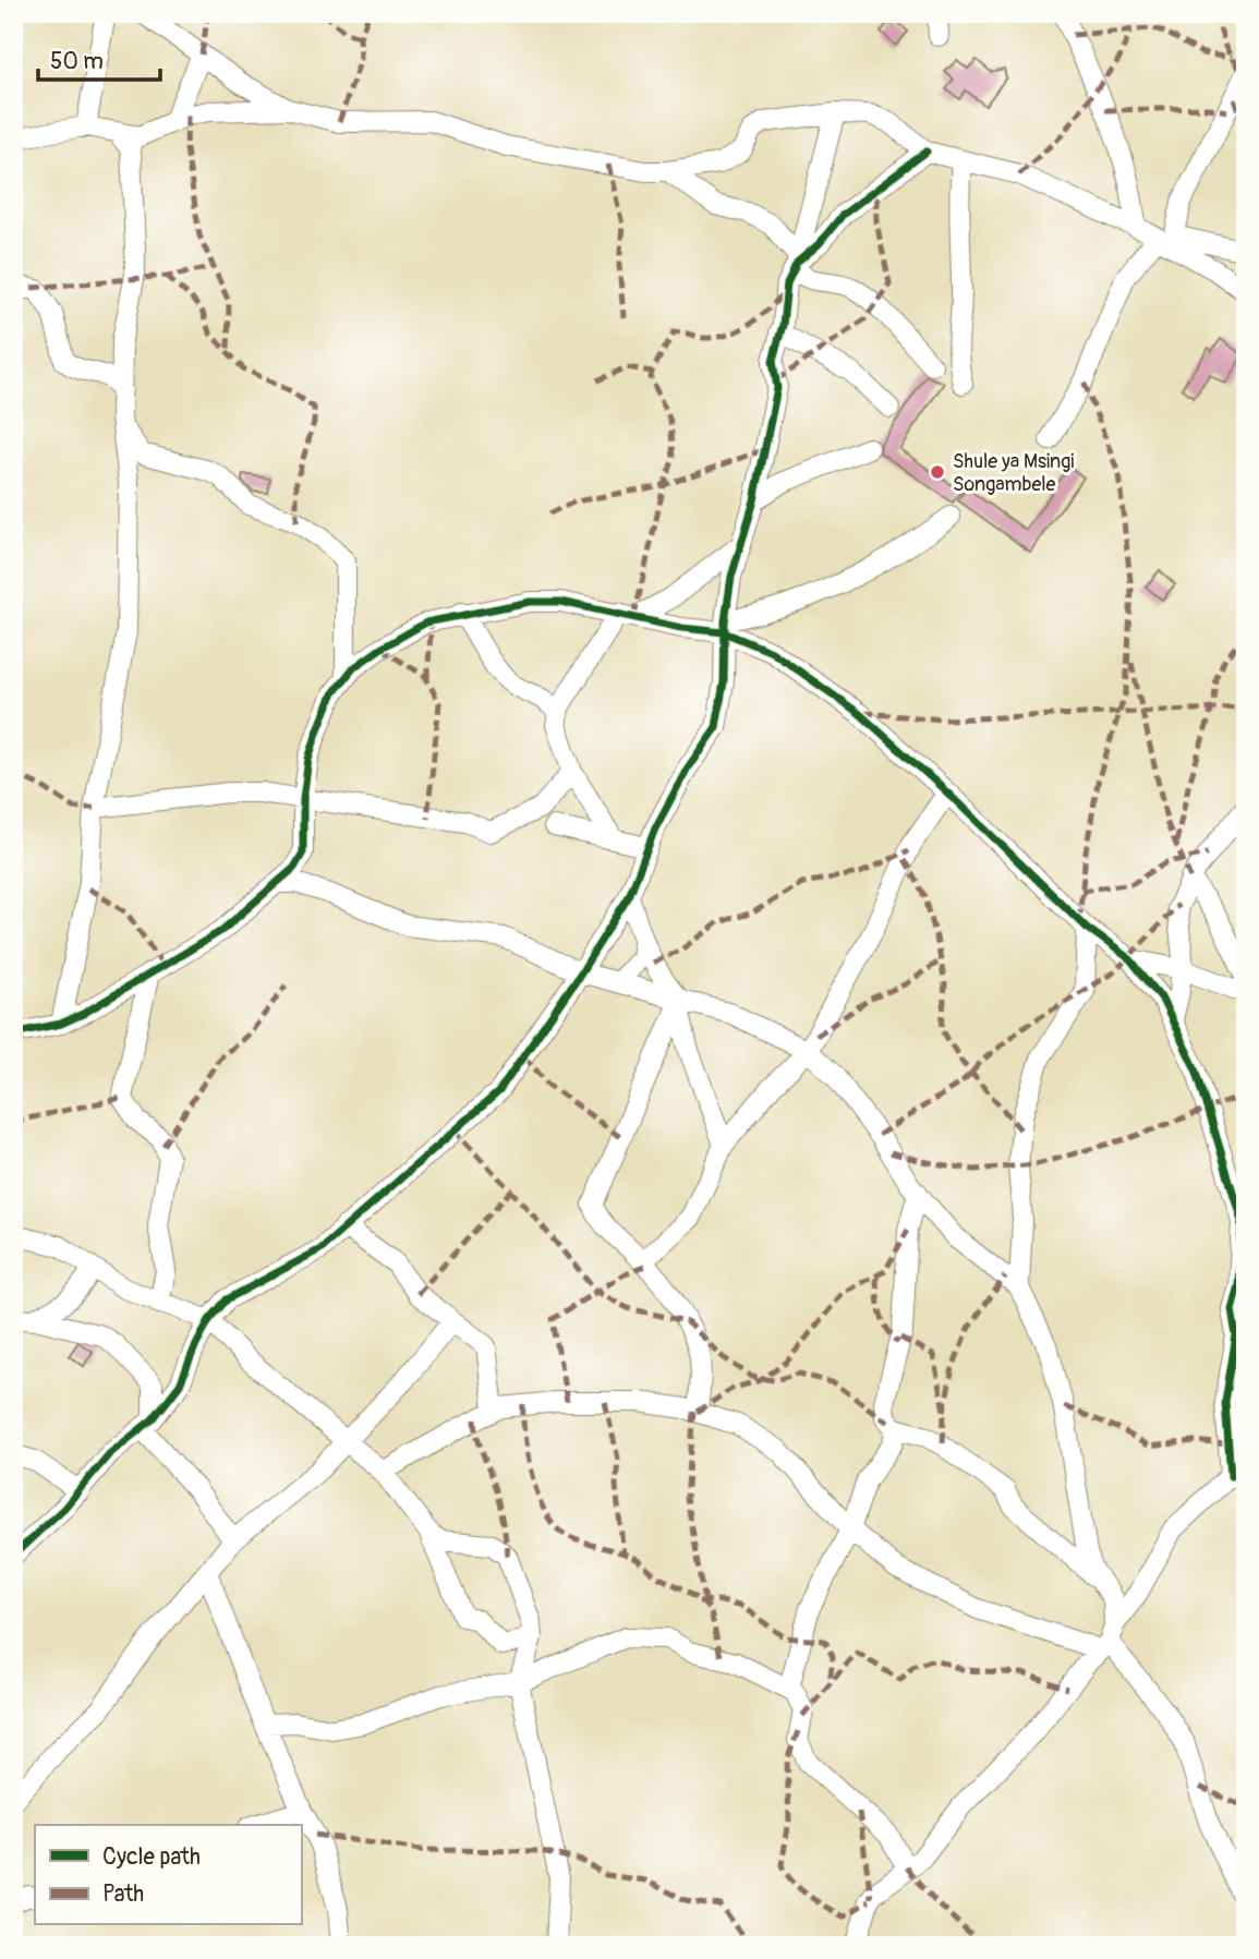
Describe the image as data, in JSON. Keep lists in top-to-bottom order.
{
  "places": ["Shule ya Msingi Songambele"],
  "legend": ["Cycle path", "Path"],
  "scale_bar": "50 m"
}
